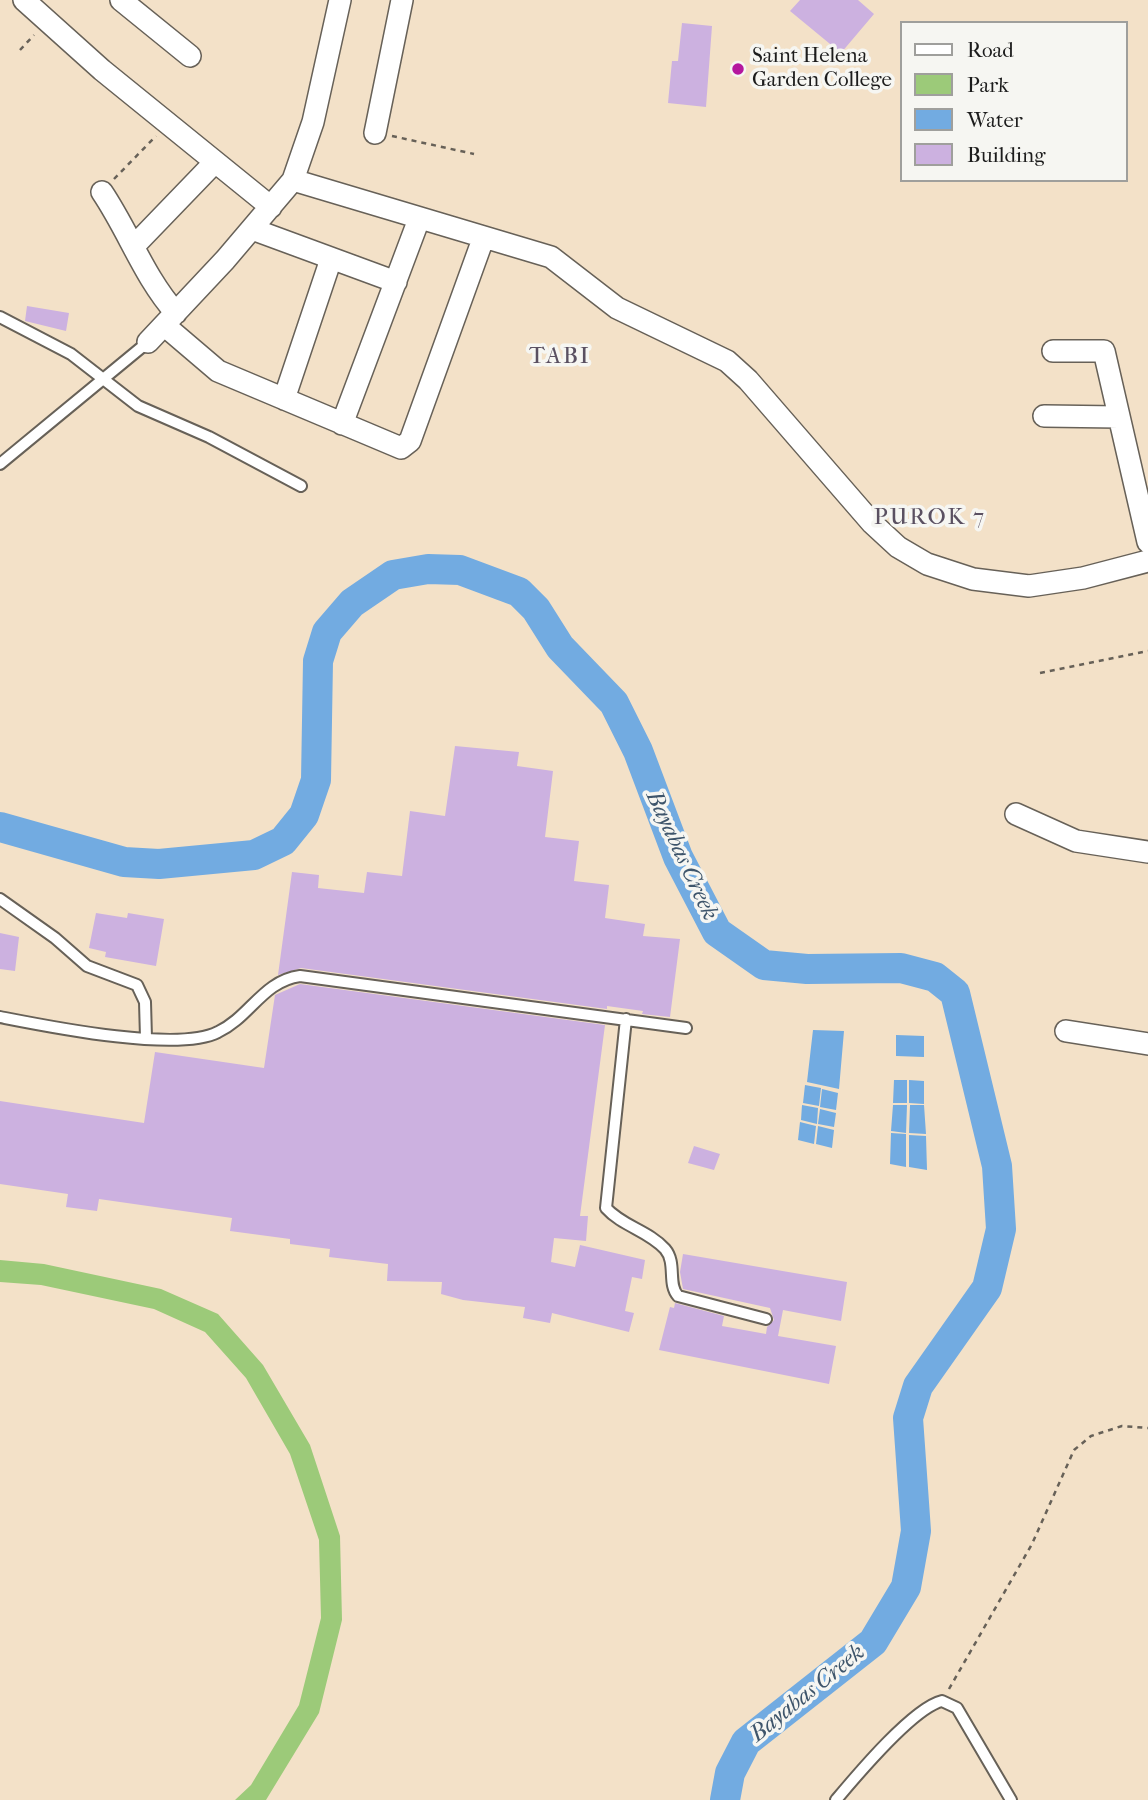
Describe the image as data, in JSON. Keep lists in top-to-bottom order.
{
  "districts": ["TABI", "PUROK 7"],
  "water": ["Bayabas Creek"],
  "places": ["Saint Helena Garden College"],
  "legend": [
    "Road",
    "Park",
    "Water",
    "Building"
  ]
}
